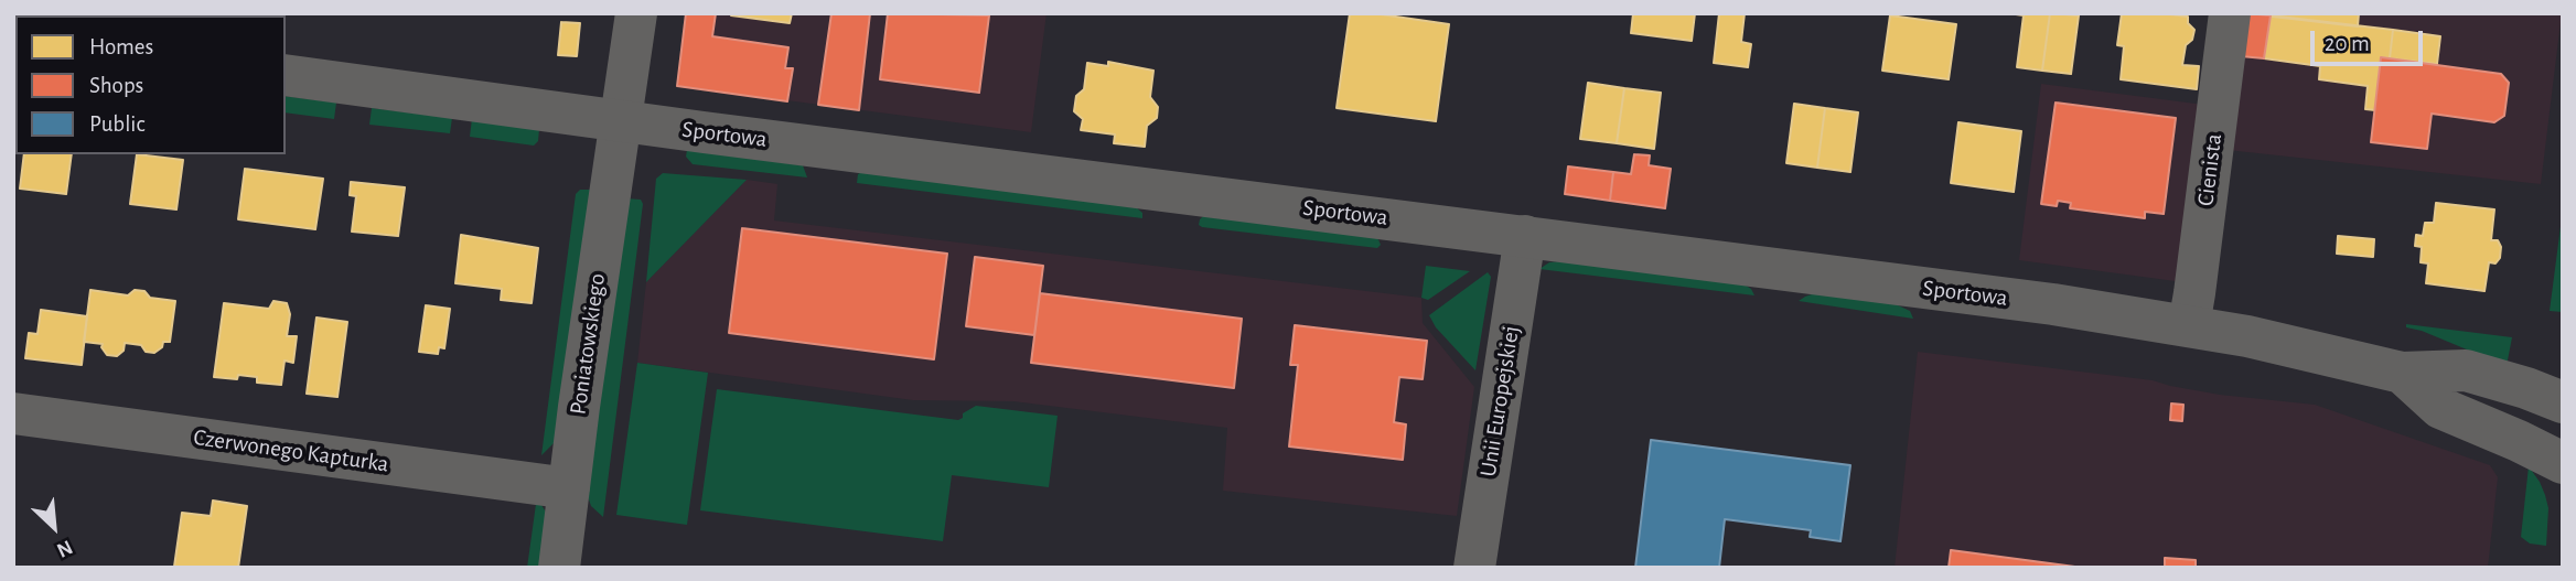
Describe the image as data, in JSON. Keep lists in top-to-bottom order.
{
  "streets": {
    "street": [
      "Sportowa",
      "Cienista",
      "Poniatowskiego",
      "Unii Europejskiej",
      "Czerwonego Kapturka"
    ]
  },
  "crossings": [
    ["Sportowa", "Cienista"],
    ["Sportowa", "Poniatowskiego"],
    ["Sportowa", "Unii Europejskiej"],
    ["Poniatowskiego", "Czerwonego Kapturka"]
  ],
  "legend": ["Homes", "Shops", "Public"],
  "scale_bar": "20 m",
  "north": "bottom right"
}
